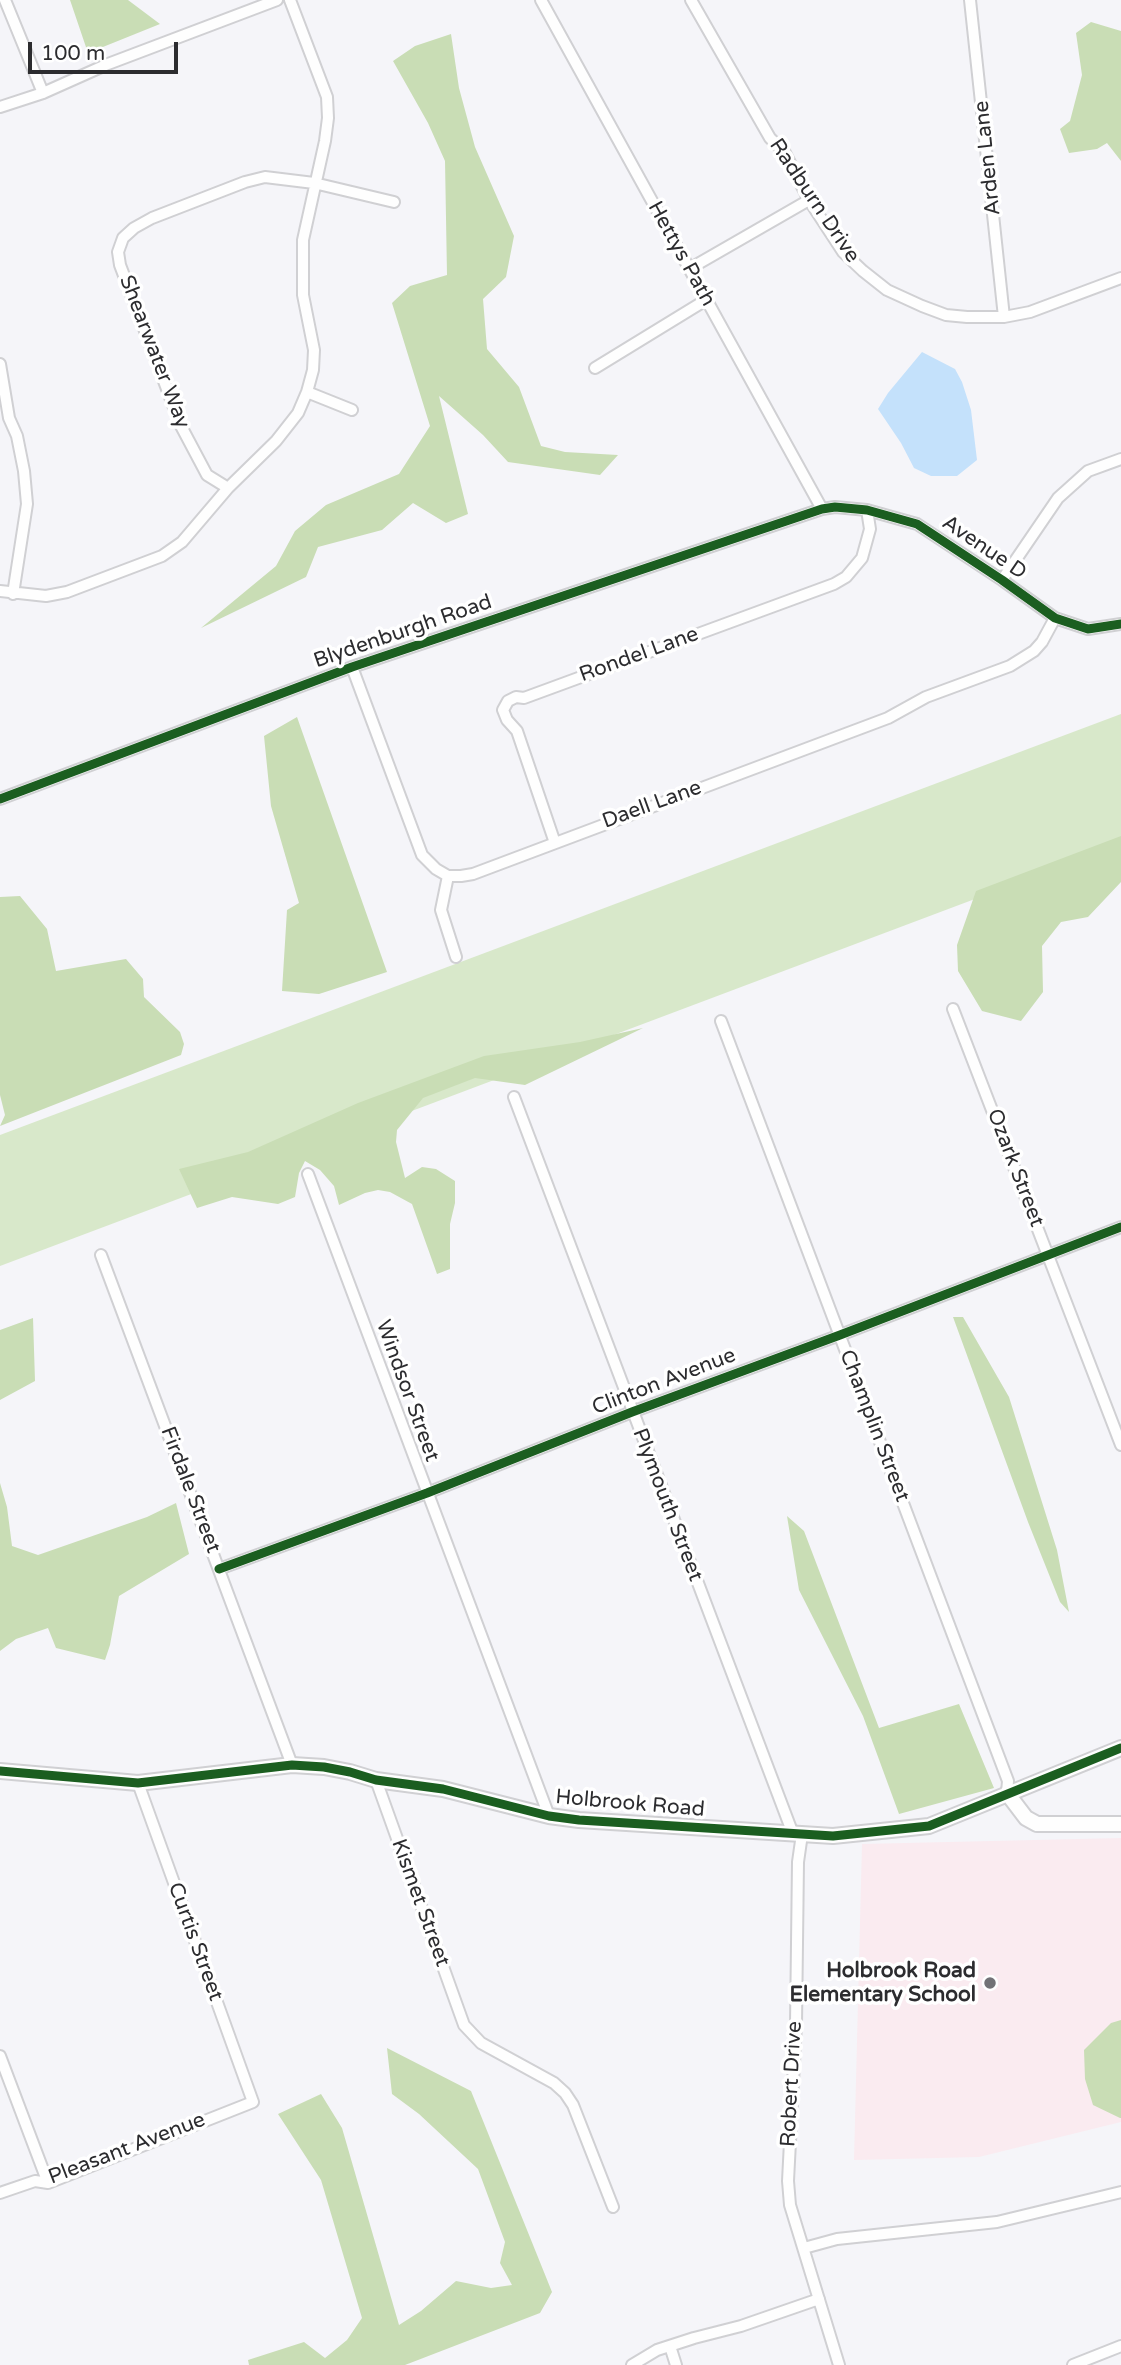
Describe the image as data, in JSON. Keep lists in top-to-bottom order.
{
  "streets": {
    "street": [
      "Arden Lane",
      "Radburn Drive",
      "Hettys Path",
      "Shearwater Way",
      "Avenue D",
      "Blydenburgh Road",
      "Rondel Lane",
      "Daell Lane",
      "Ozark Street",
      "Clinton Avenue",
      "Windsor Street",
      "Champlin Street",
      "Firdale Street",
      "Plymouth Street",
      "Holbrook Road",
      "Kismet Street",
      "Curtis Street",
      "Robert Drive",
      "Pleasant Avenue"
    ]
  },
  "crossings": [
    ["Arden Lane", "Radburn Drive"],
    ["Hettys Path", "Avenue D"],
    ["Hettys Path", "Blydenburgh Road"],
    ["Avenue D", "Blydenburgh Road"],
    ["Avenue D", "Rondel Lane"],
    ["Avenue D", "Daell Lane"],
    ["Rondel Lane", "Daell Lane"],
    ["Ozark Street", "Clinton Avenue"],
    ["Clinton Avenue", "Windsor Street"],
    ["Clinton Avenue", "Champlin Street"],
    ["Clinton Avenue", "Firdale Street"],
    ["Clinton Avenue", "Plymouth Street"],
    ["Windsor Street", "Holbrook Road"],
    ["Champlin Street", "Holbrook Road"],
    ["Firdale Street", "Holbrook Road"],
    ["Plymouth Street", "Holbrook Road"],
    ["Plymouth Street", "Robert Drive"],
    ["Holbrook Road", "Kismet Street"],
    ["Holbrook Road", "Curtis Street"],
    ["Holbrook Road", "Robert Drive"],
    ["Curtis Street", "Pleasant Avenue"]
  ],
  "places": ["Holbrook Road Elementary School"],
  "scale_bar": "100 m"
}
